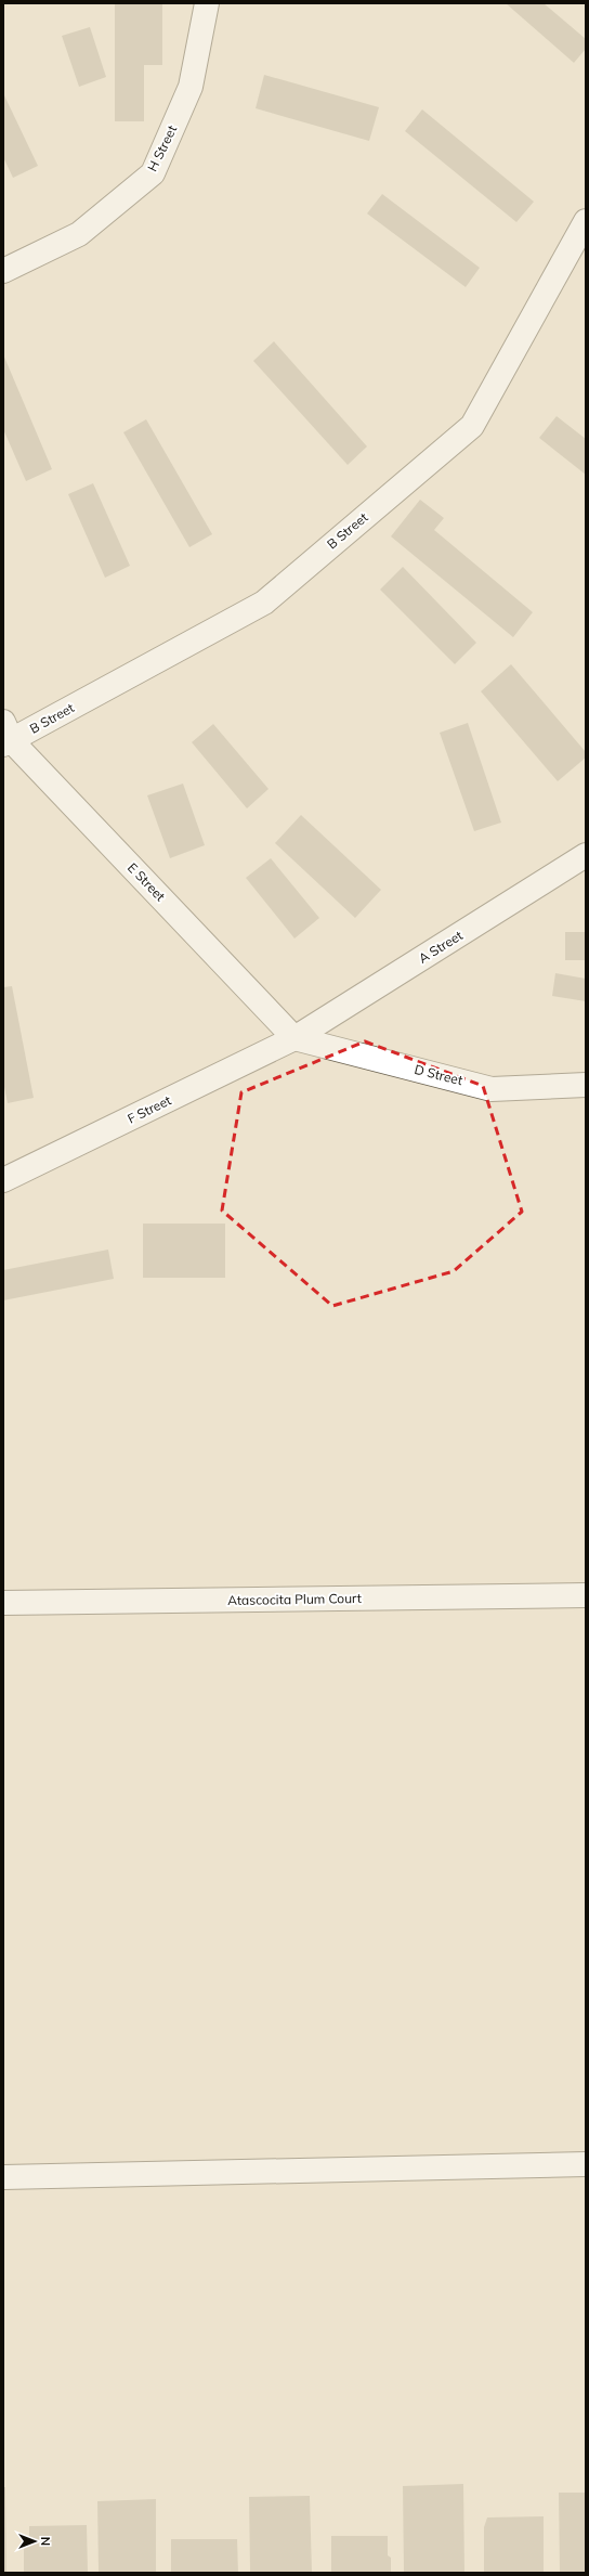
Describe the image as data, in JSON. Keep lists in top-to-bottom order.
{
  "streets": {
    "street": [
      "H Street",
      "B Street",
      "E Street",
      "A Street",
      "D Street",
      "F Street",
      "Atascocita Plum Court"
    ]
  },
  "crossings": [
    ["B Street", "E Street"],
    ["E Street", "A Street"],
    ["E Street", "D Street"],
    ["E Street", "F Street"],
    ["A Street", "D Street"],
    ["A Street", "F Street"],
    ["D Street", "F Street"]
  ],
  "north": "right"
}
